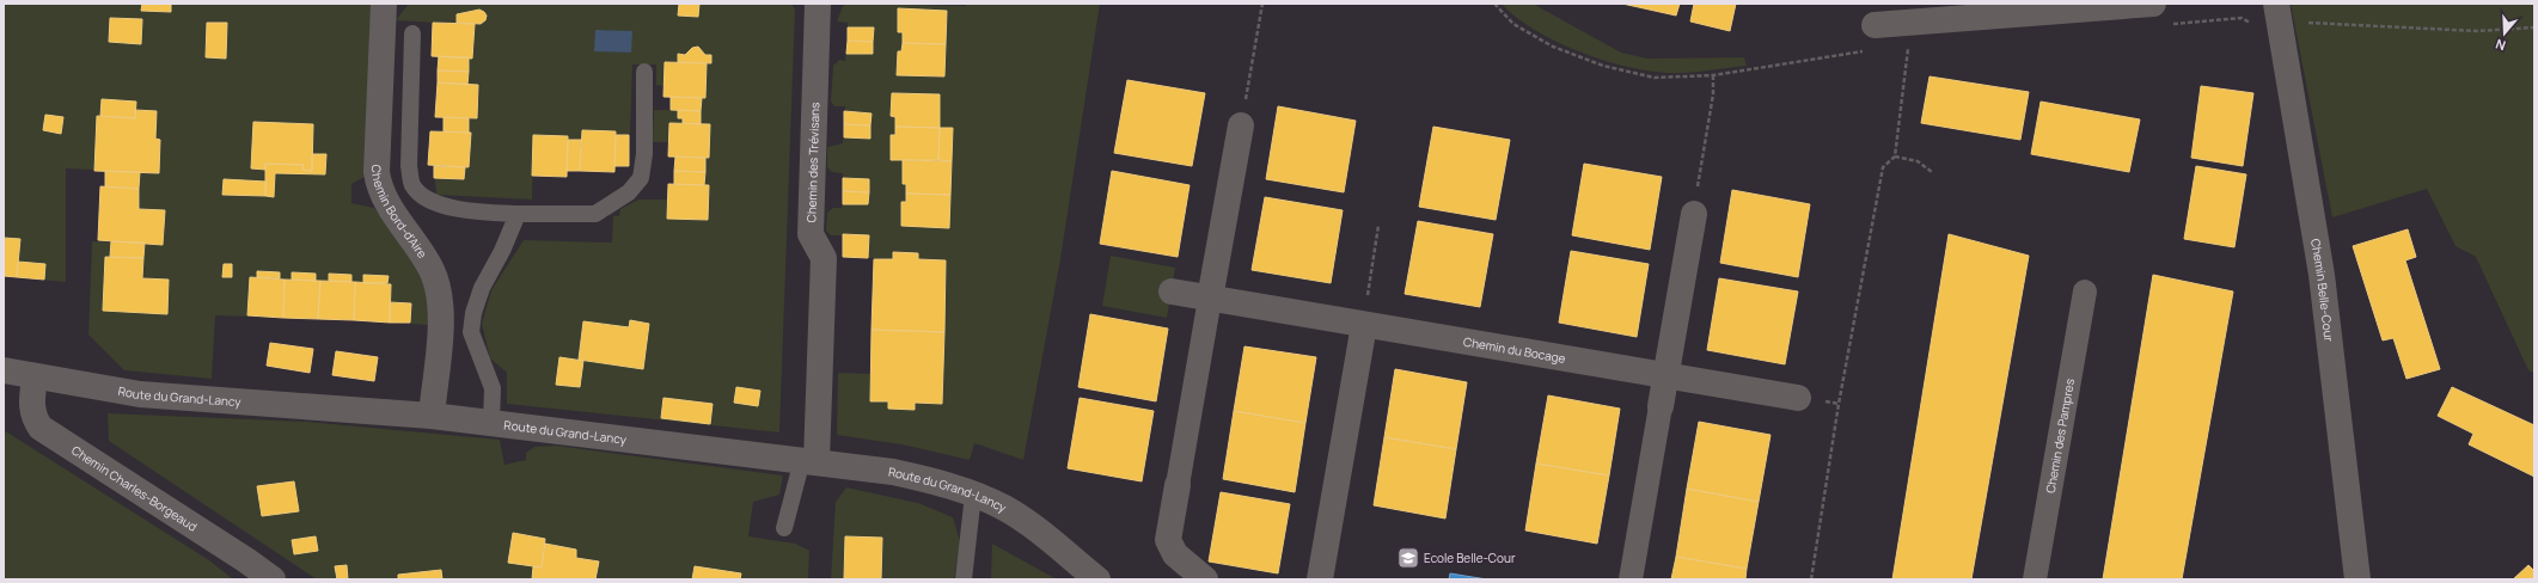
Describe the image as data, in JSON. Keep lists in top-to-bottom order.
{
  "streets": {
    "street": [
      "Chemin des Trévisans",
      "Chemin Bord-d'Aire",
      "Chemin Belle-Cour",
      "Chemin du Bocage",
      "Route du Grand-Lancy",
      "Chemin des Pampres",
      "Chemin Charles-Borgeaud"
    ]
  },
  "crossings": [
    ["Chemin des Trévisans", "Route du Grand-Lancy"],
    ["Chemin Bord-d'Aire", "Route du Grand-Lancy"],
    ["Route du Grand-Lancy", "Chemin Charles-Borgeaud"]
  ],
  "places": {
    "school or university": ["Ecole Belle-Cour"]
  },
  "north": "bottom"
}
